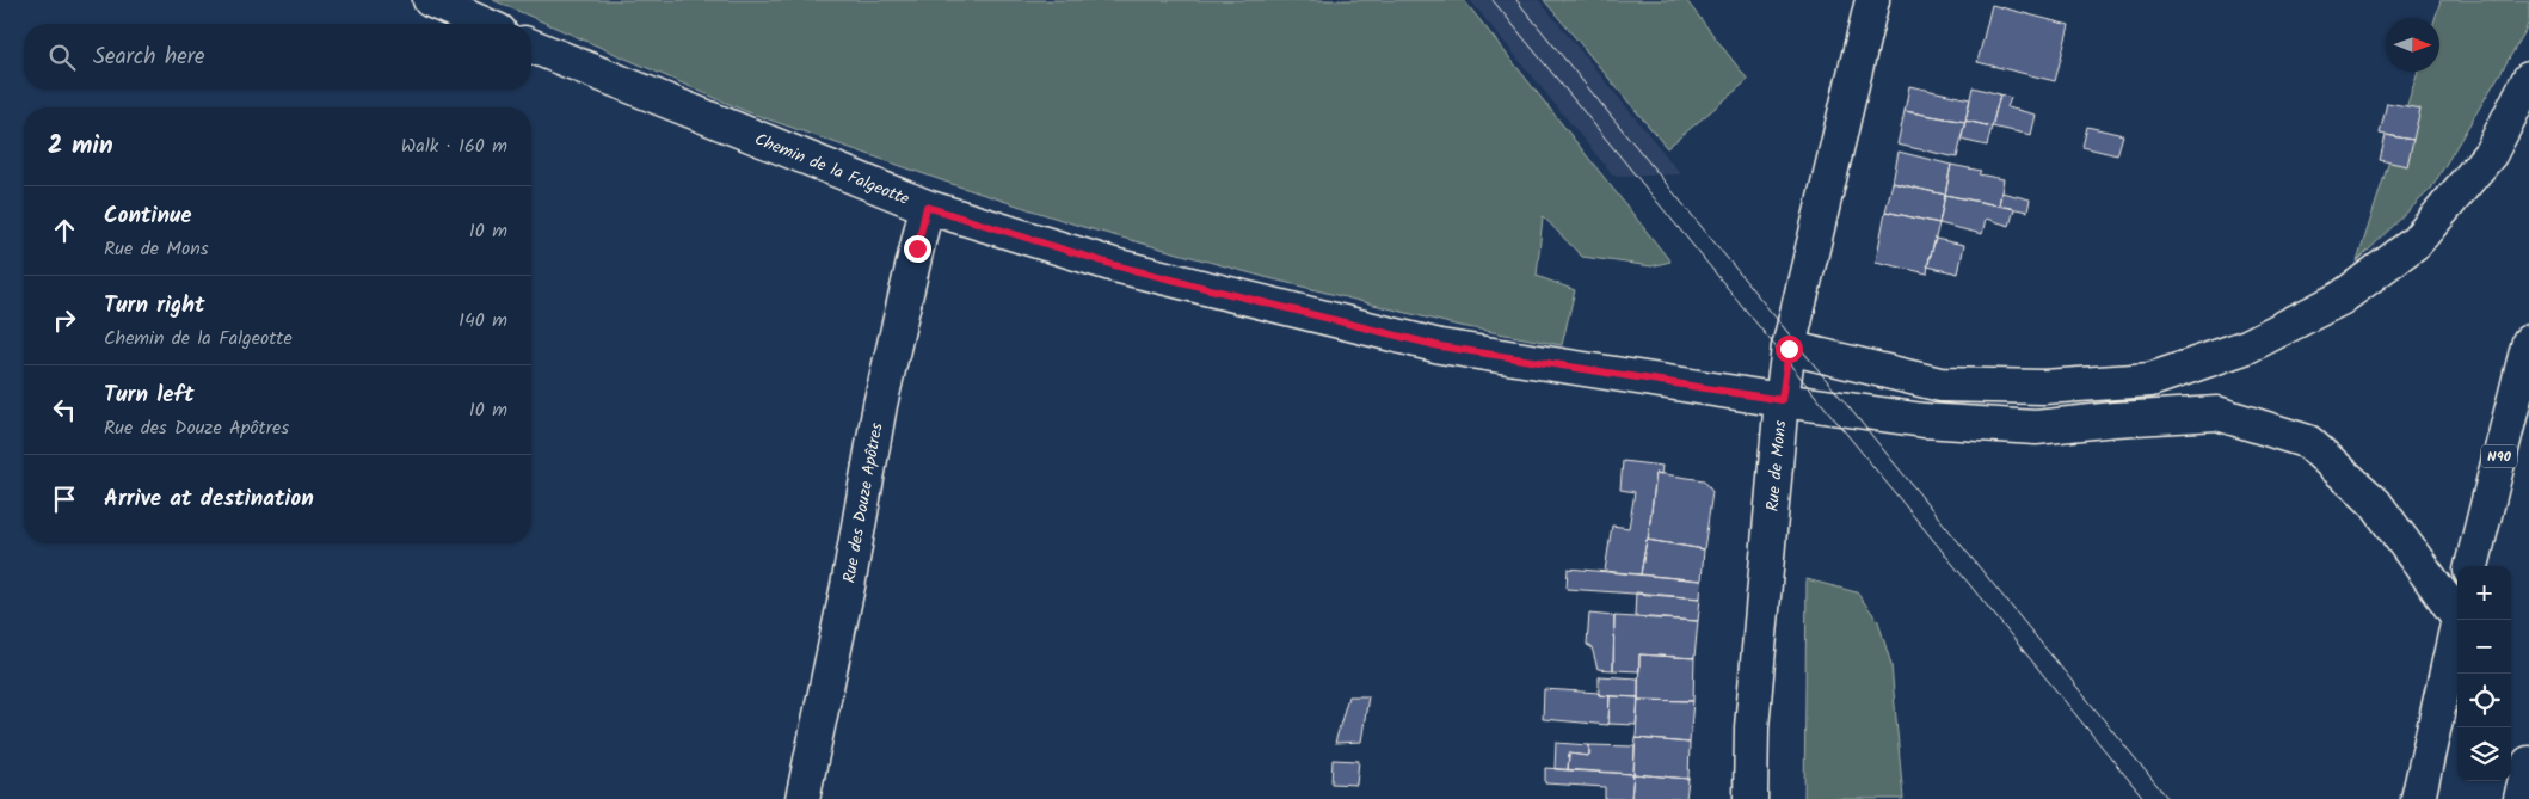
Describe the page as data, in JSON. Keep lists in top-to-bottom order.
{
  "streets": {
    "main road": [
      "Chemin de la Falgeotte",
      "N90",
      "Rue de Mons",
      "Rue des Douze Apôtres"
    ]
  },
  "crossings": [
    ["Chemin de la Falgeotte", "Rue de Mons"],
    ["Chemin de la Falgeotte", "Rue des Douze Apôtres"]
  ],
  "north": "right",
  "page": {
    "search": "Search here",
    "heading": ["2 min", "Walk · 160 m"],
    "list": [
      ["Continue", "Rue de Mons", "10 m"],
      ["Turn right", "Chemin de la Falgeotte", "140 m"],
      ["Turn left", "Rue des Douze Apôtres", "10 m"],
      "Arrive at destination"
    ],
    "map_buttons": ["+", "−"]
  }
}
